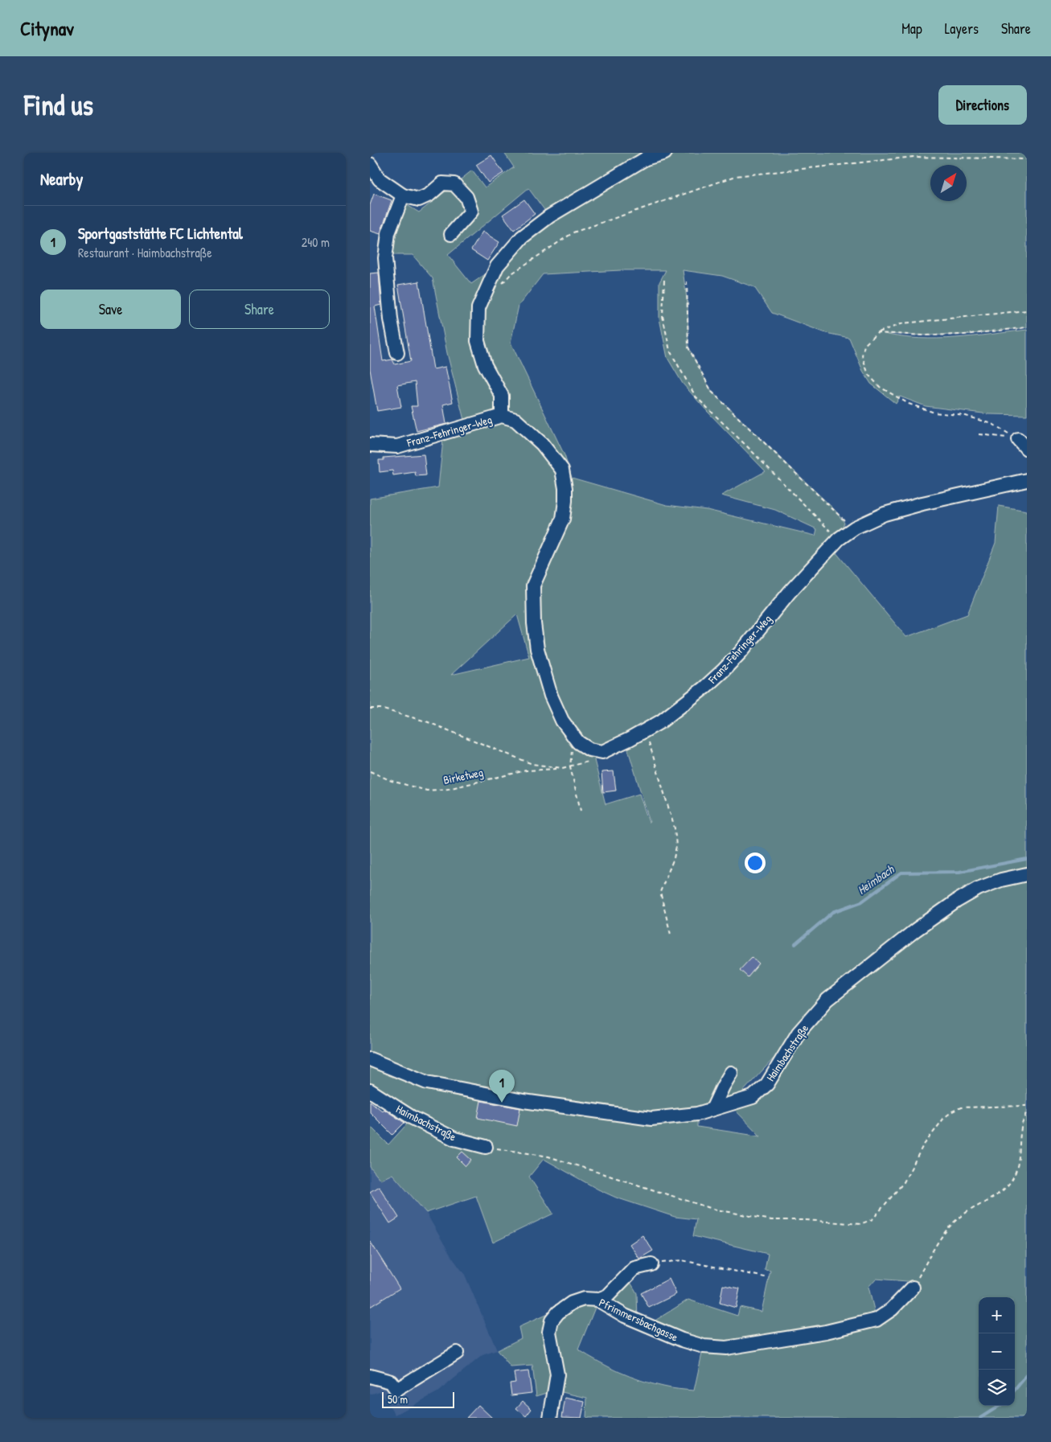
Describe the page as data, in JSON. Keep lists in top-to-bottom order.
{
  "streets": {
    "street": ["Franz-Fehringer-Weg", "Haimbachstraße", "Pfrimmersbachgasse"],
    "path": ["Birketweg"]
  },
  "water": ["Heimbach"],
  "scale_bar": "50 m",
  "north": "top right",
  "page": {
    "header": "Citynav",
    "nav": ["Map", "Layers", "Share"],
    "buttons": [
      "Directions",
      ["Save", "Share"]
    ],
    "title": "Find us",
    "heading": "Nearby",
    "list": [
      {
        "mark": "1",
        "name": "Sportgaststätte FC Lichtental",
        "note": "Restaurant · Haimbachstraße",
        "value": "240 m"
      }
    ],
    "pins": "1",
    "map_buttons": ["+", "−"],
    "scale": "50 m"
  }
}
